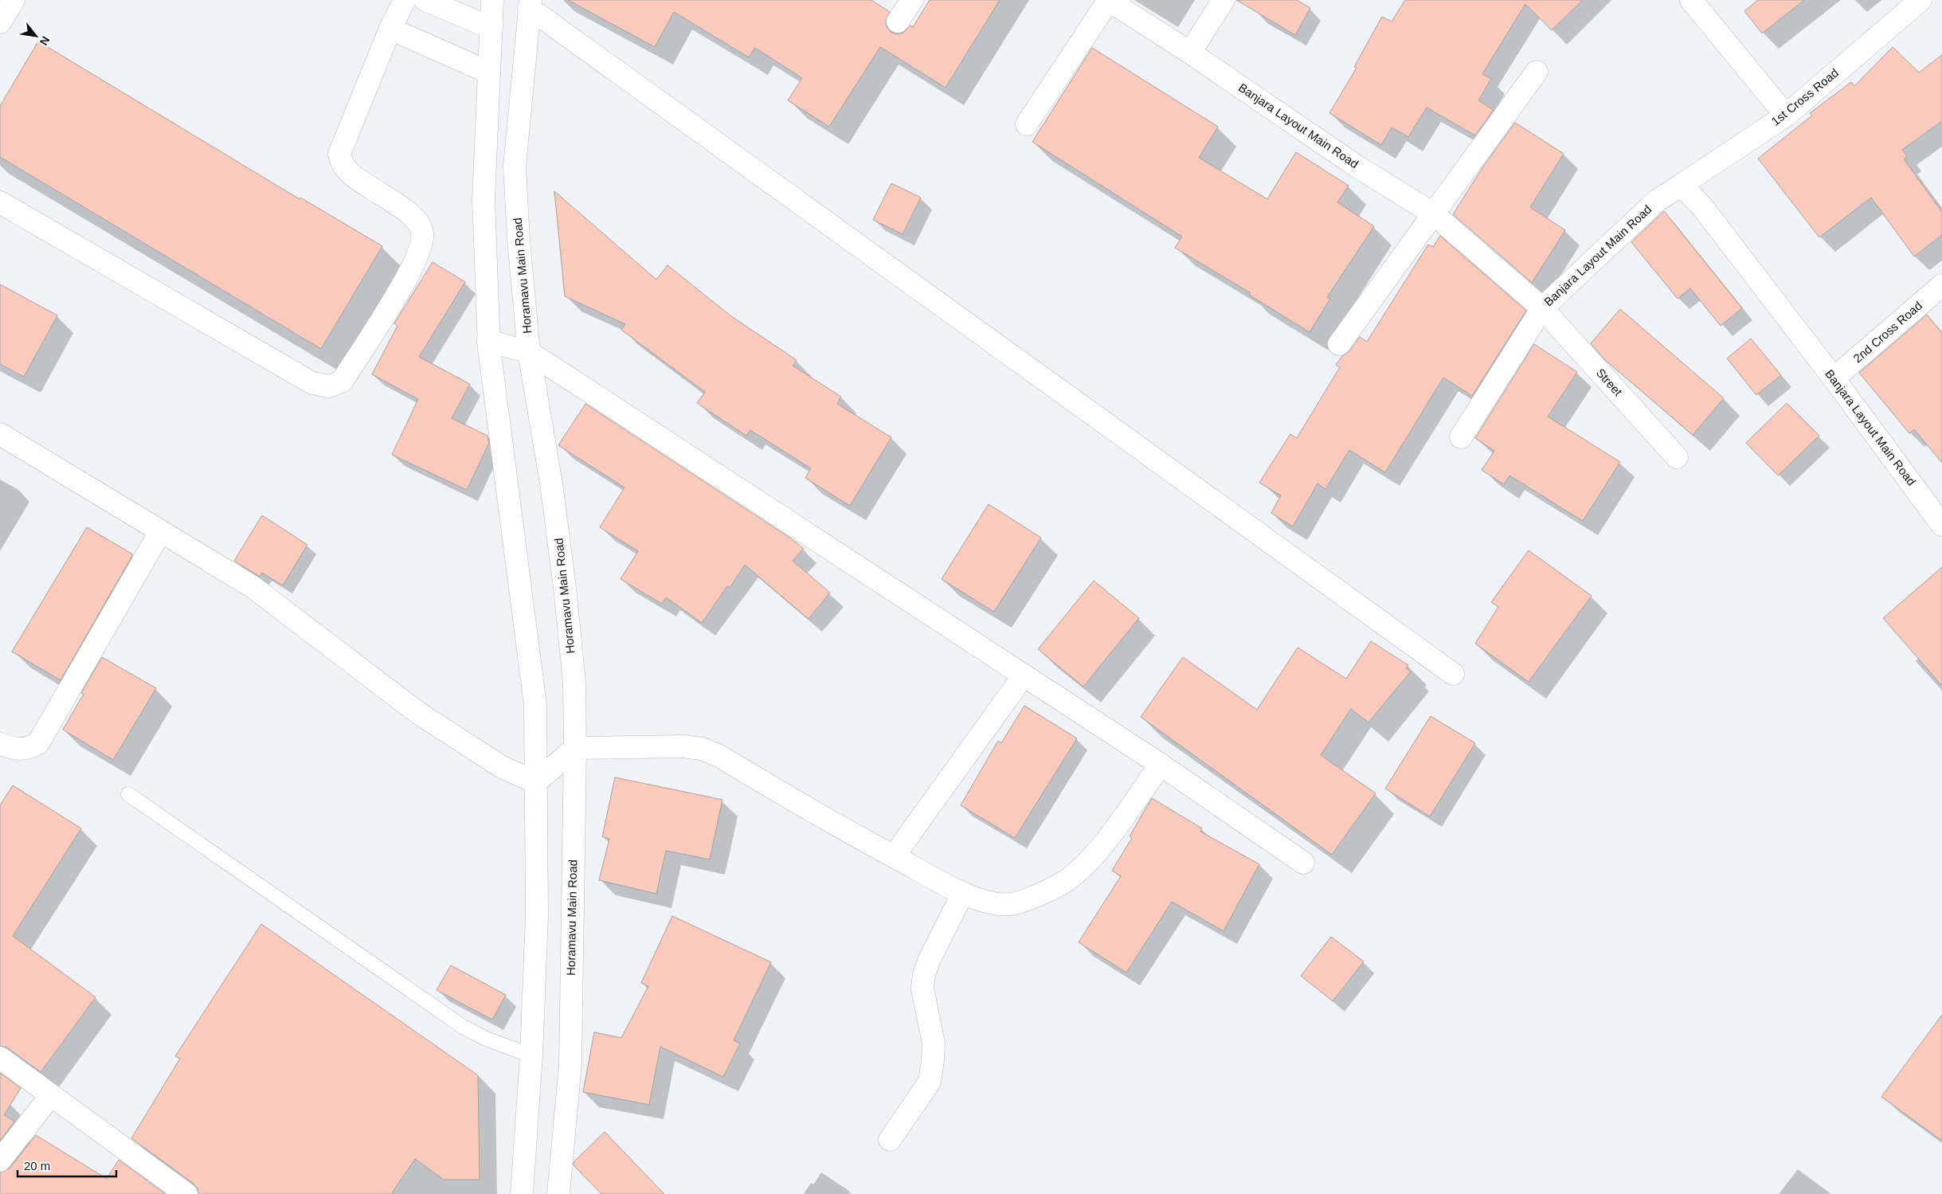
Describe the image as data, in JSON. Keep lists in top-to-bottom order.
{
  "streets": {
    "street": [
      "1st Cross Road",
      "Banjara Layout Main Road",
      "Horamavu Main Road",
      "2nd Cross Road",
      "Street"
    ]
  },
  "crossings": [
    ["1st Cross Road", "Banjara Layout Main Road"],
    ["Banjara Layout Main Road", "2nd Cross Road"],
    ["Banjara Layout Main Road", "Street"]
  ],
  "scale_bar": "20 m",
  "north": "bottom right"
}
